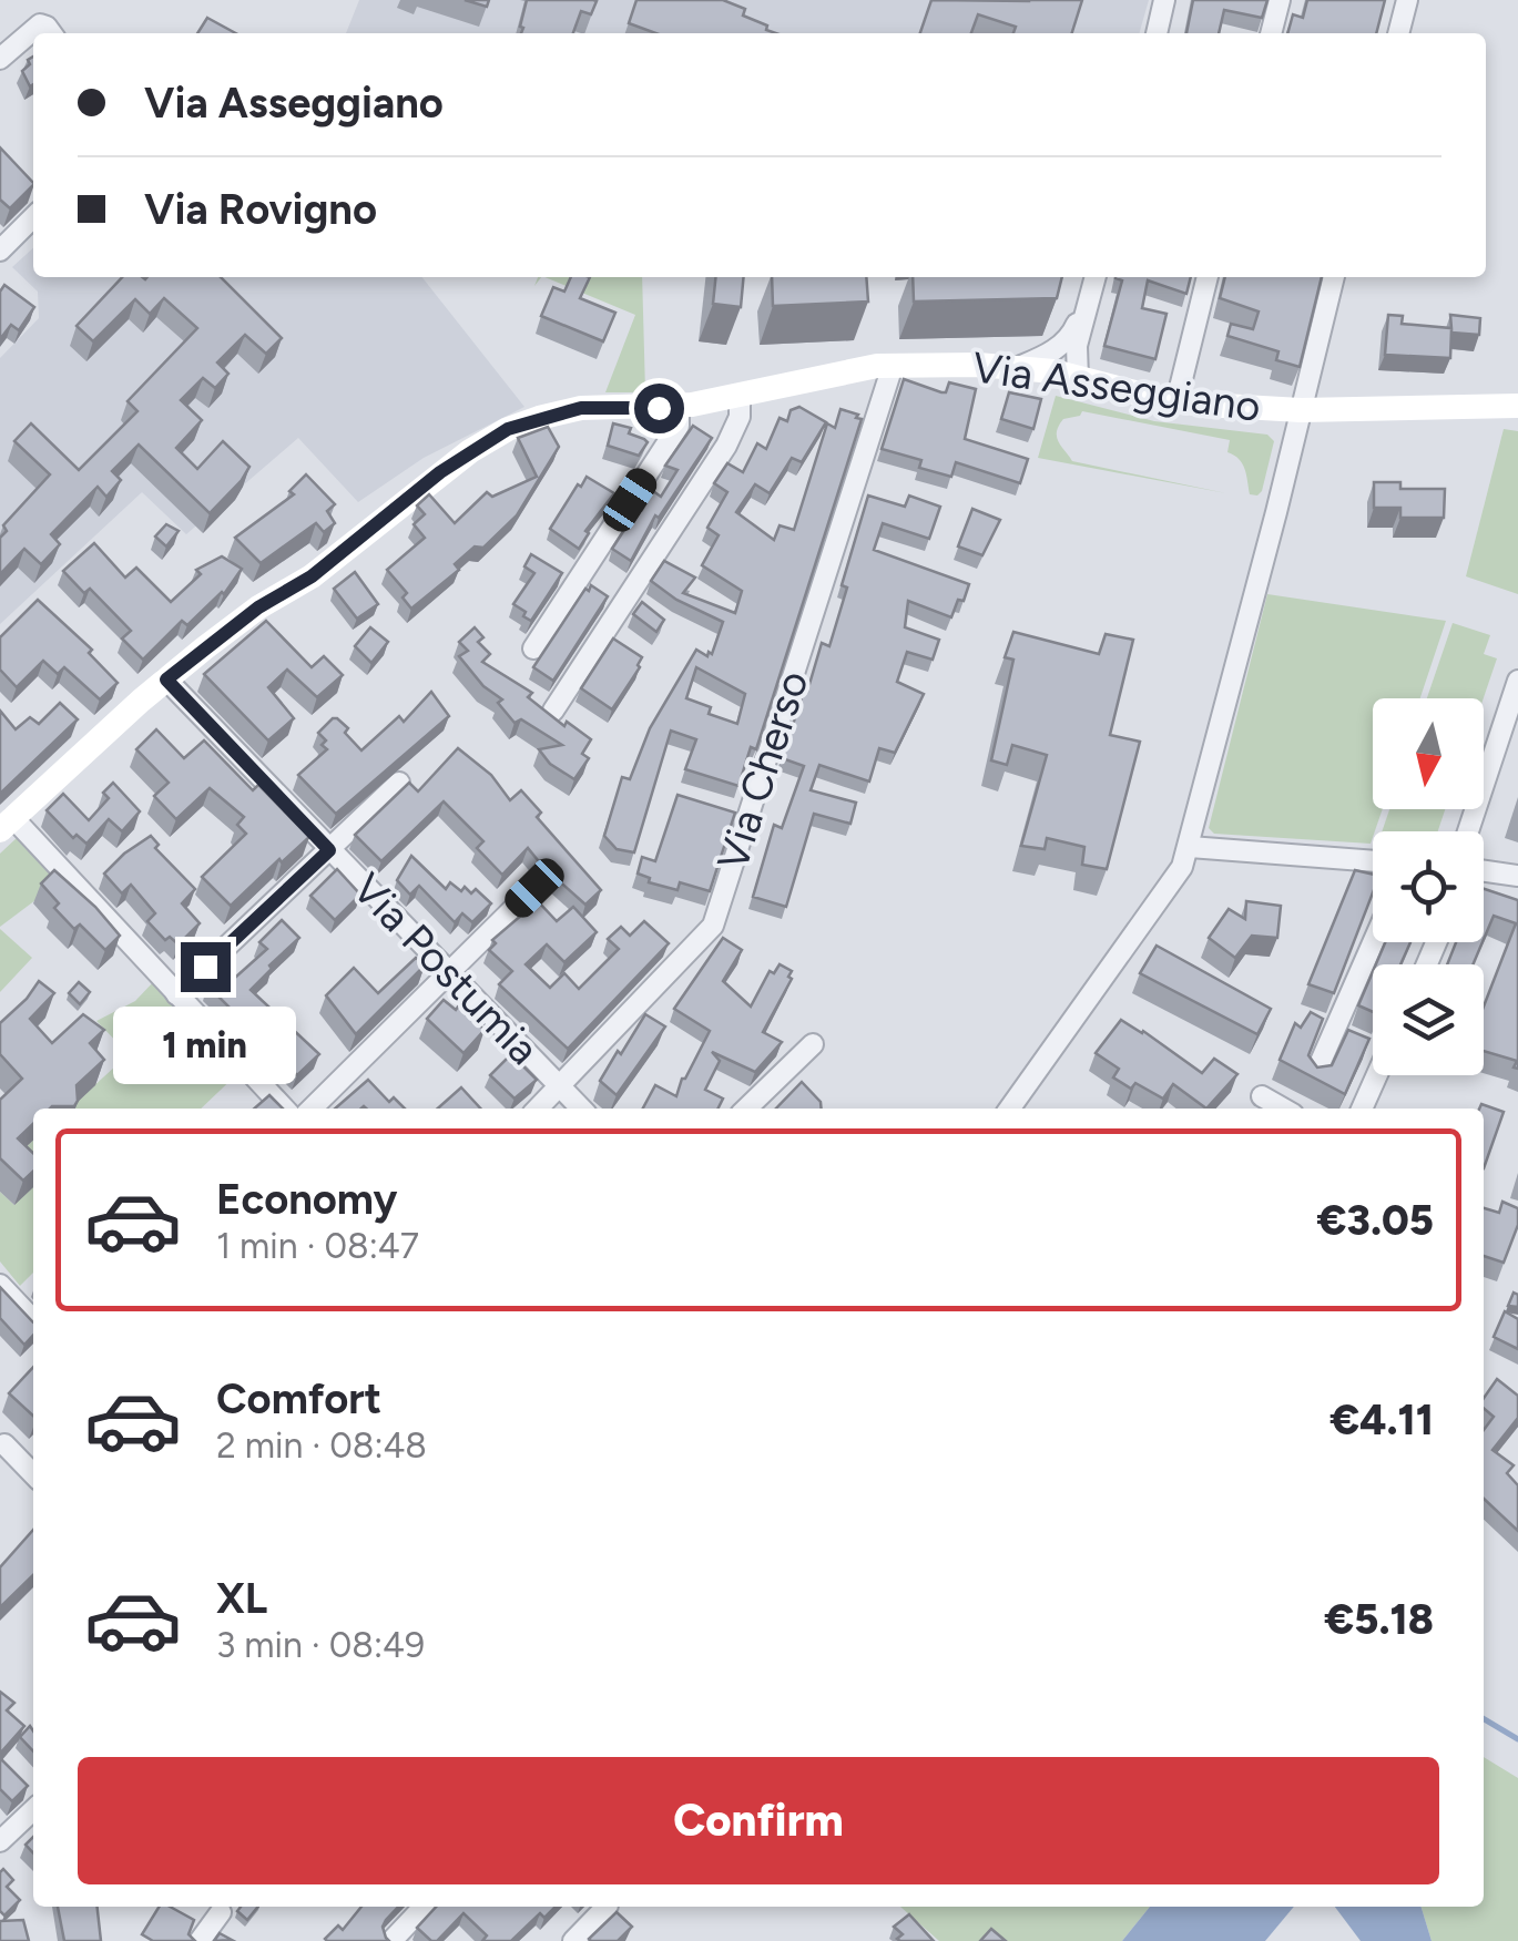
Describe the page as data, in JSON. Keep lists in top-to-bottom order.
{
  "streets": {
    "street": ["Via Asseggiano", "Via Cherso", "Via Postumia"]
  },
  "crossings": [
    ["Via Asseggiano", "Via Cherso"],
    ["Via Asseggiano", "Via Postumia"],
    ["Via Cherso", "Via Postumia"]
  ],
  "north": "bottom",
  "page": {
    "banner": ["Via Asseggiano", "Via Rovigno"],
    "bubble": "1 min",
    "list": [
      {
        "name": "Economy",
        "note": "1 min · 08:47",
        "value": "€3.05"
      },
      {
        "name": "Comfort",
        "note": "2 min · 08:48",
        "value": "€4.11"
      },
      {
        "name": "XL",
        "note": "3 min · 08:49",
        "value": "€5.18"
      }
    ],
    "buttons": "Confirm"
  }
}
